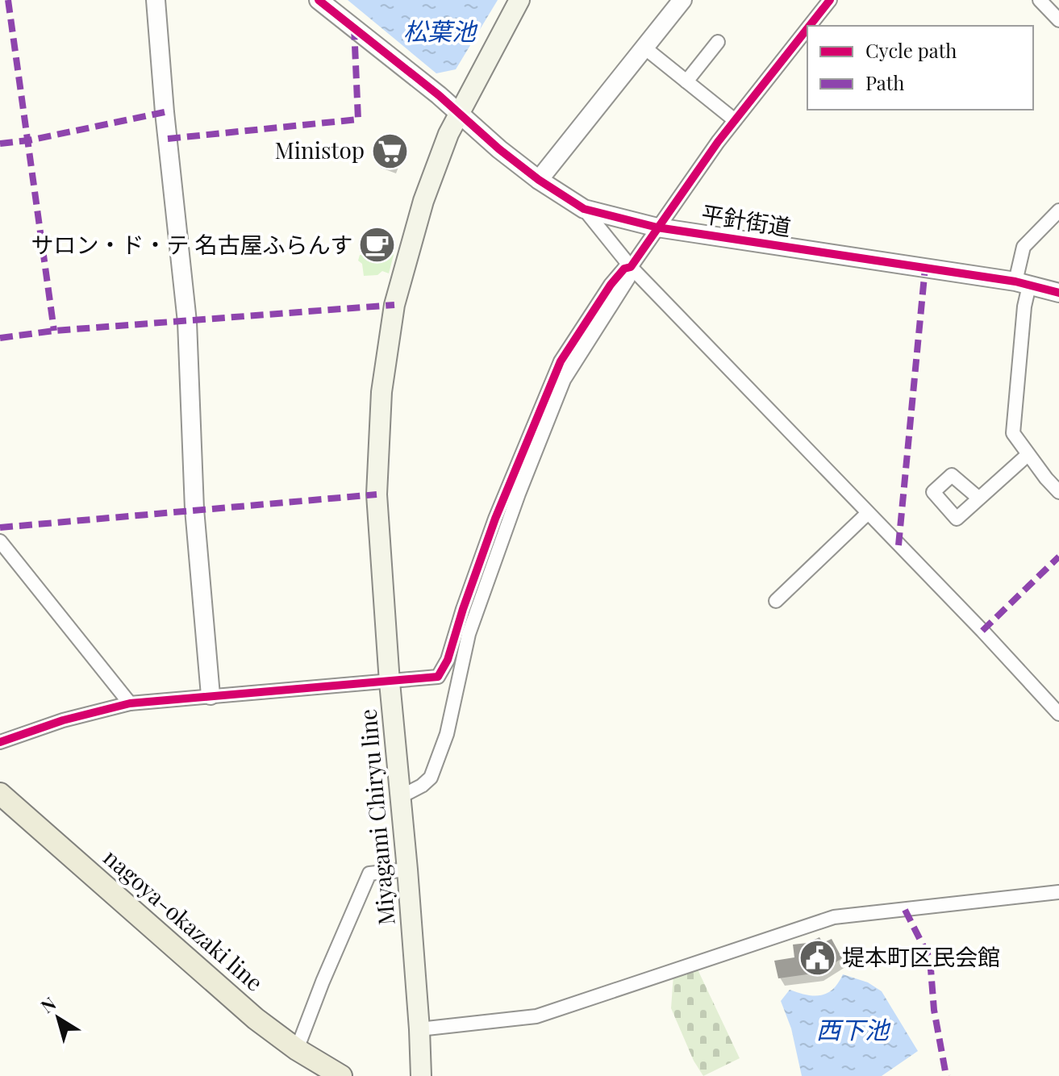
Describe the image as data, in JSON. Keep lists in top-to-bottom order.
{
  "streets": {
    "main road": ["Miyagami Chiryu line", "nagoya-okazaki line"],
    "street": ["平針街道"]
  },
  "crossings": [
    ["平針街道", "Miyagami Chiryu line"]
  ],
  "water": ["松葉池", "西下池"],
  "places": {
    "supermarket": ["Ministop"],
    "cafe": ["サロン・ド・テ 名古屋ふらんす"],
    "public building": ["堤本町区民会館"]
  },
  "legend": ["Cycle path", "Path"],
  "north": "top left"
}
